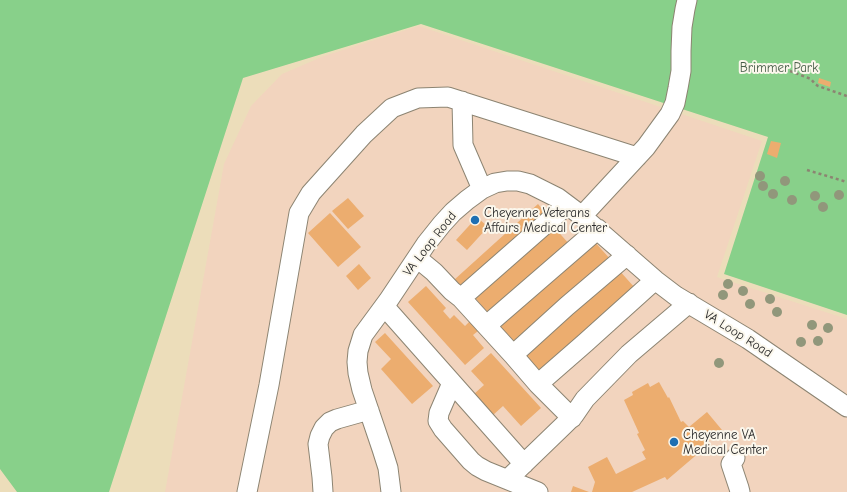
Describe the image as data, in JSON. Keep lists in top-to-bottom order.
{
  "streets": {
    "lane": ["VA Loop Road"]
  },
  "parks": ["Brimmer Park"],
  "places": ["Cheyenne Veterans Affairs Medical Center", "Cheyenne VA Medical Center"]
}
